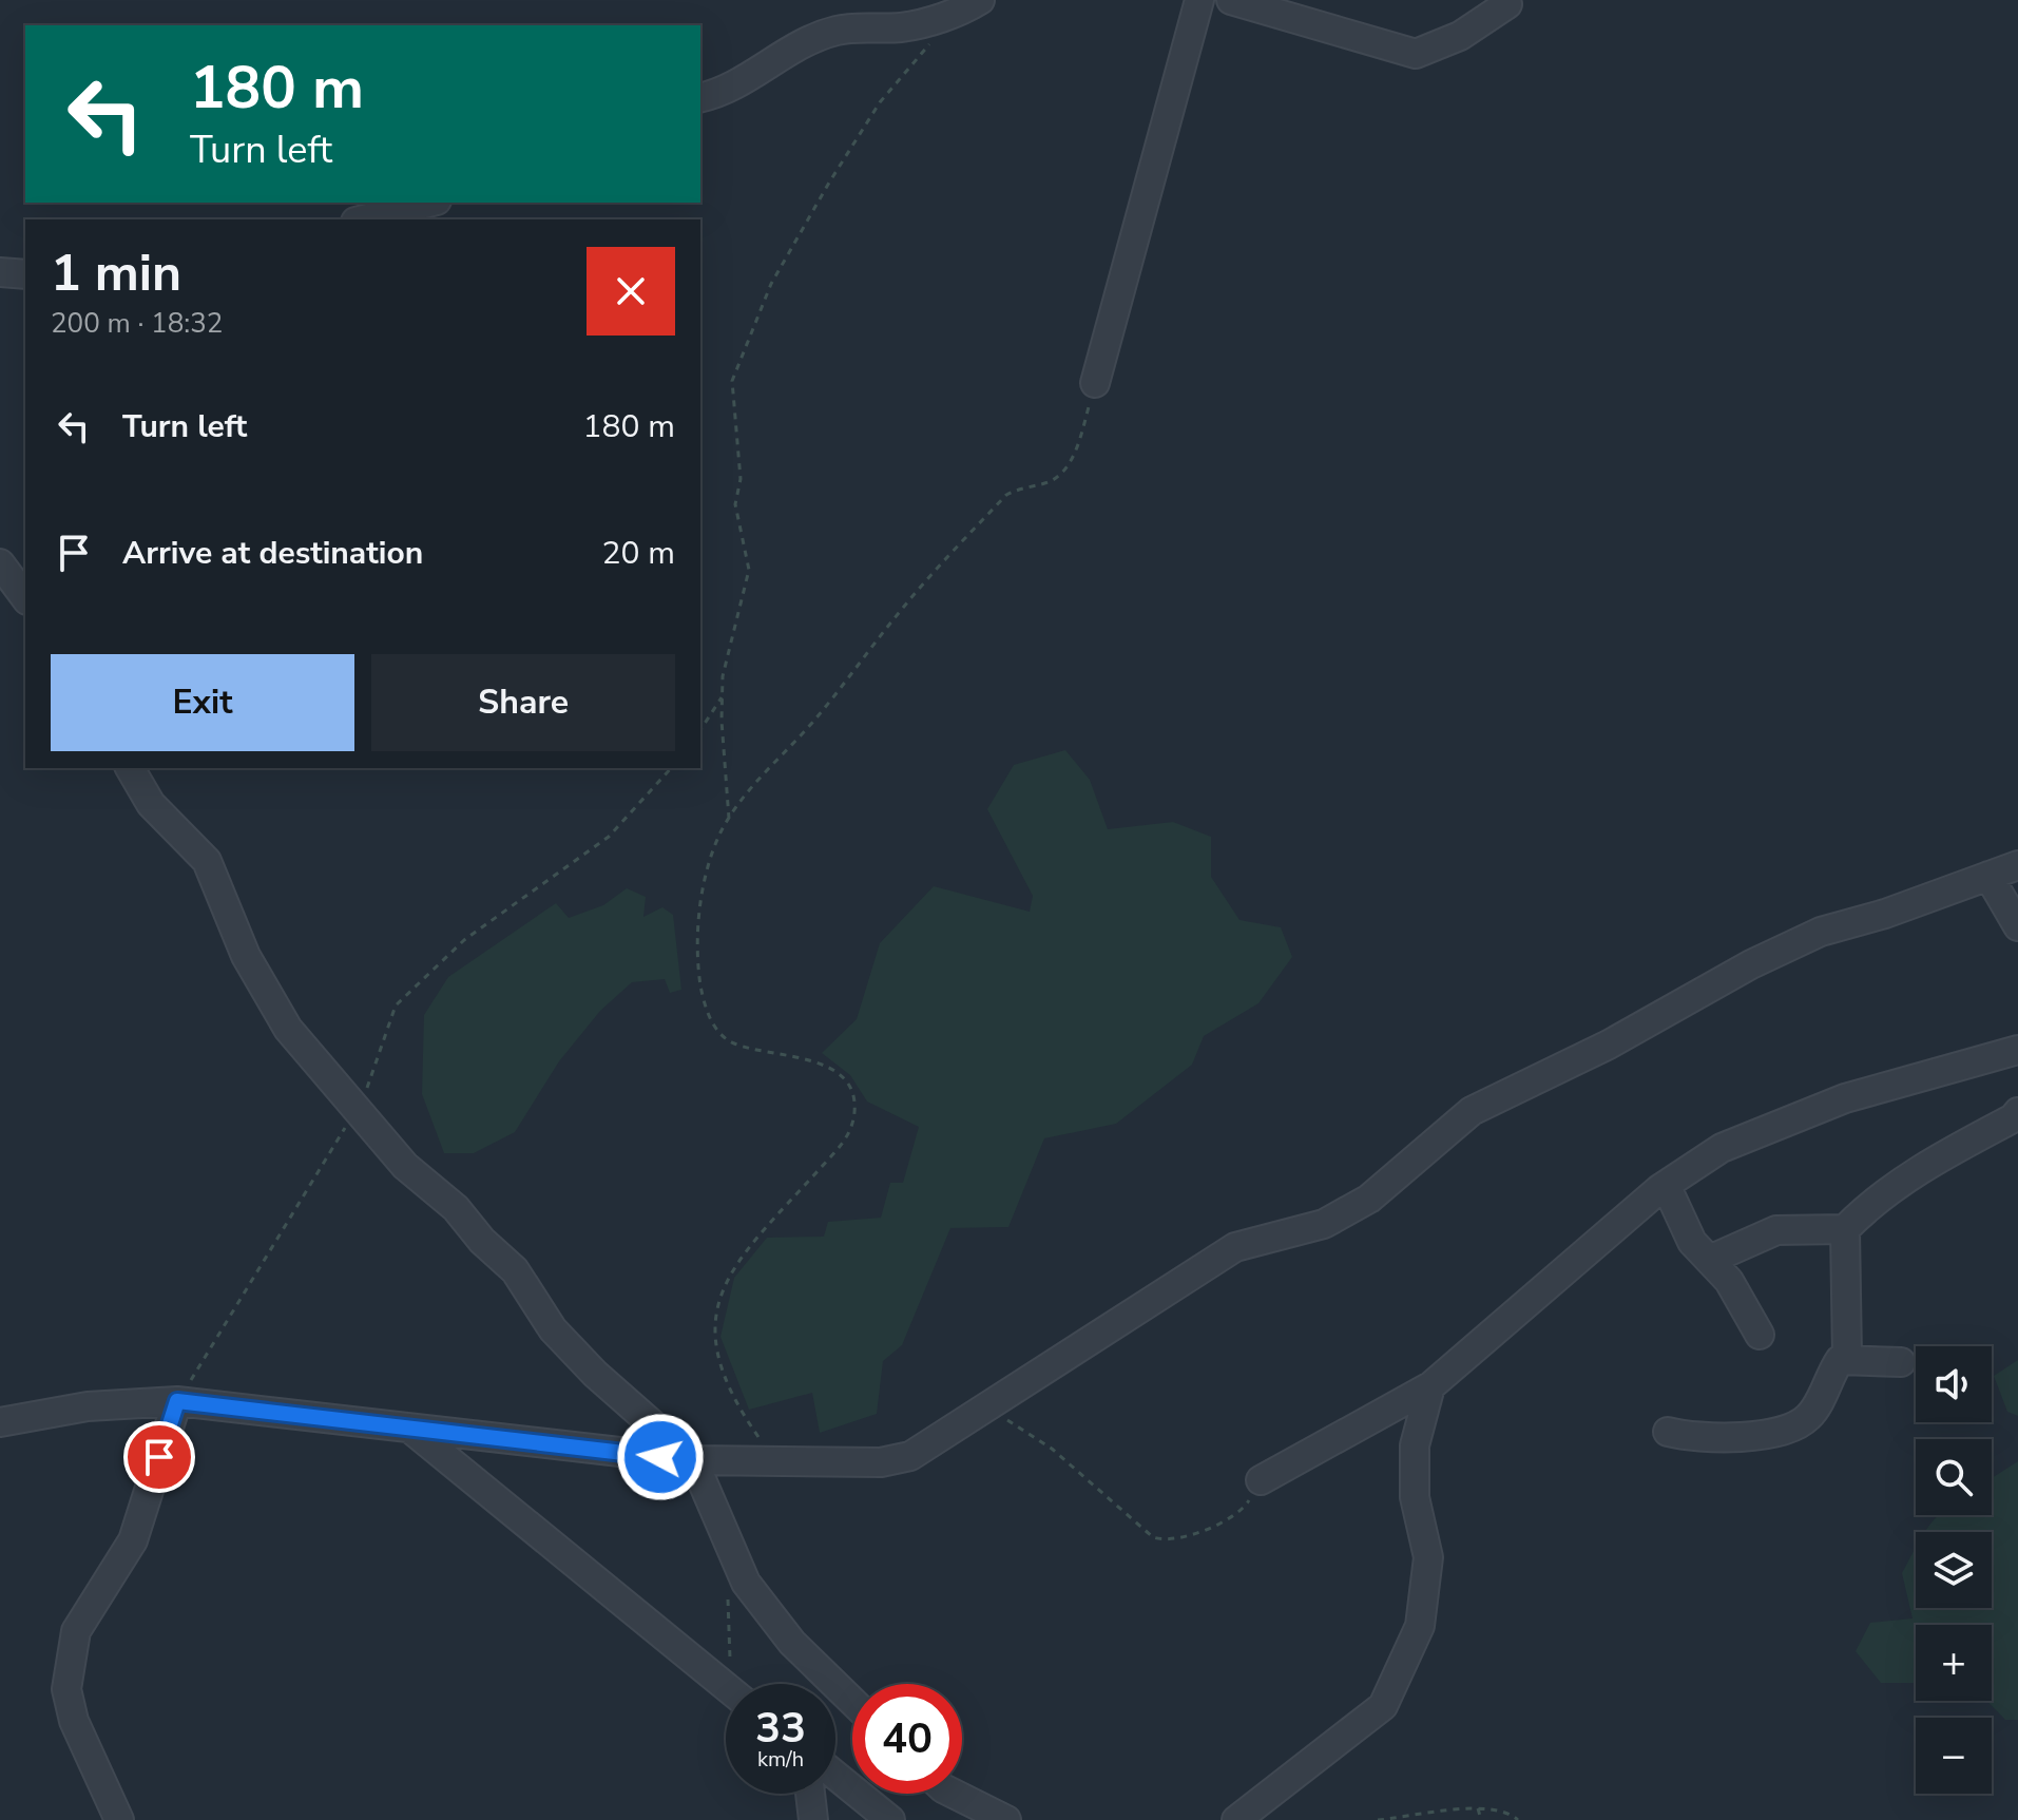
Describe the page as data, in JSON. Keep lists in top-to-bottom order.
{
  "page": {
    "turn": ["180 m", "Turn left"],
    "heading": ["1 min", "200 m · 18:32"],
    "list": [
      {
        "name": "Turn left",
        "value": "180 m"
      },
      {
        "name": "Arrive at destination",
        "value": "20 m"
      }
    ],
    "buttons": ["Exit", "Share"],
    "map_buttons": ["+", "−"],
    "speed": "33 km/h",
    "limit": "40"
  }
}
